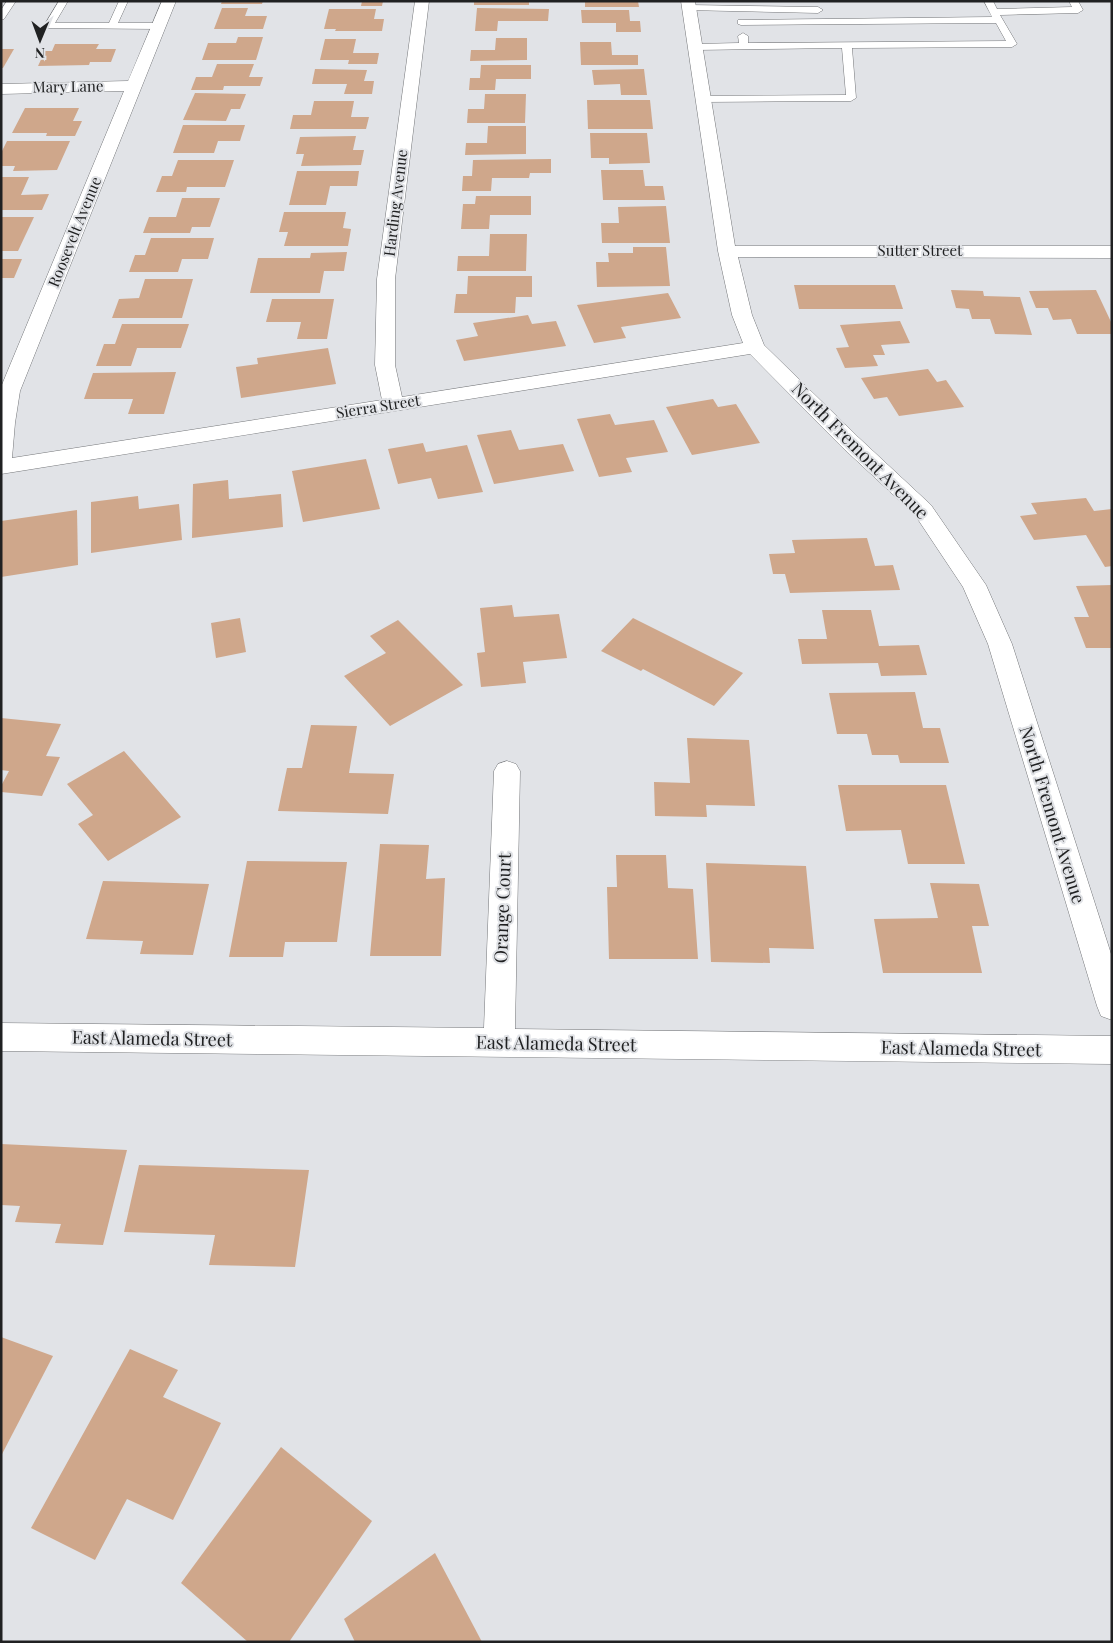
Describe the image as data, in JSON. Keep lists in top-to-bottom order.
{
  "streets": {
    "street": [
      "Mary Lane",
      "Harding Avenue",
      "Roosevelt Avenue",
      "Sutter Street",
      "Sierra Street",
      "North Fremont Avenue",
      "Orange Court",
      "East Alameda Street"
    ]
  },
  "crossings": [
    ["Mary Lane", "Roosevelt Avenue"],
    ["Harding Avenue", "Sierra Street"],
    ["Roosevelt Avenue", "Sierra Street"],
    ["Sutter Street", "North Fremont Avenue"],
    ["Sierra Street", "North Fremont Avenue"],
    ["Orange Court", "East Alameda Street"]
  ],
  "north": "bottom"
}
